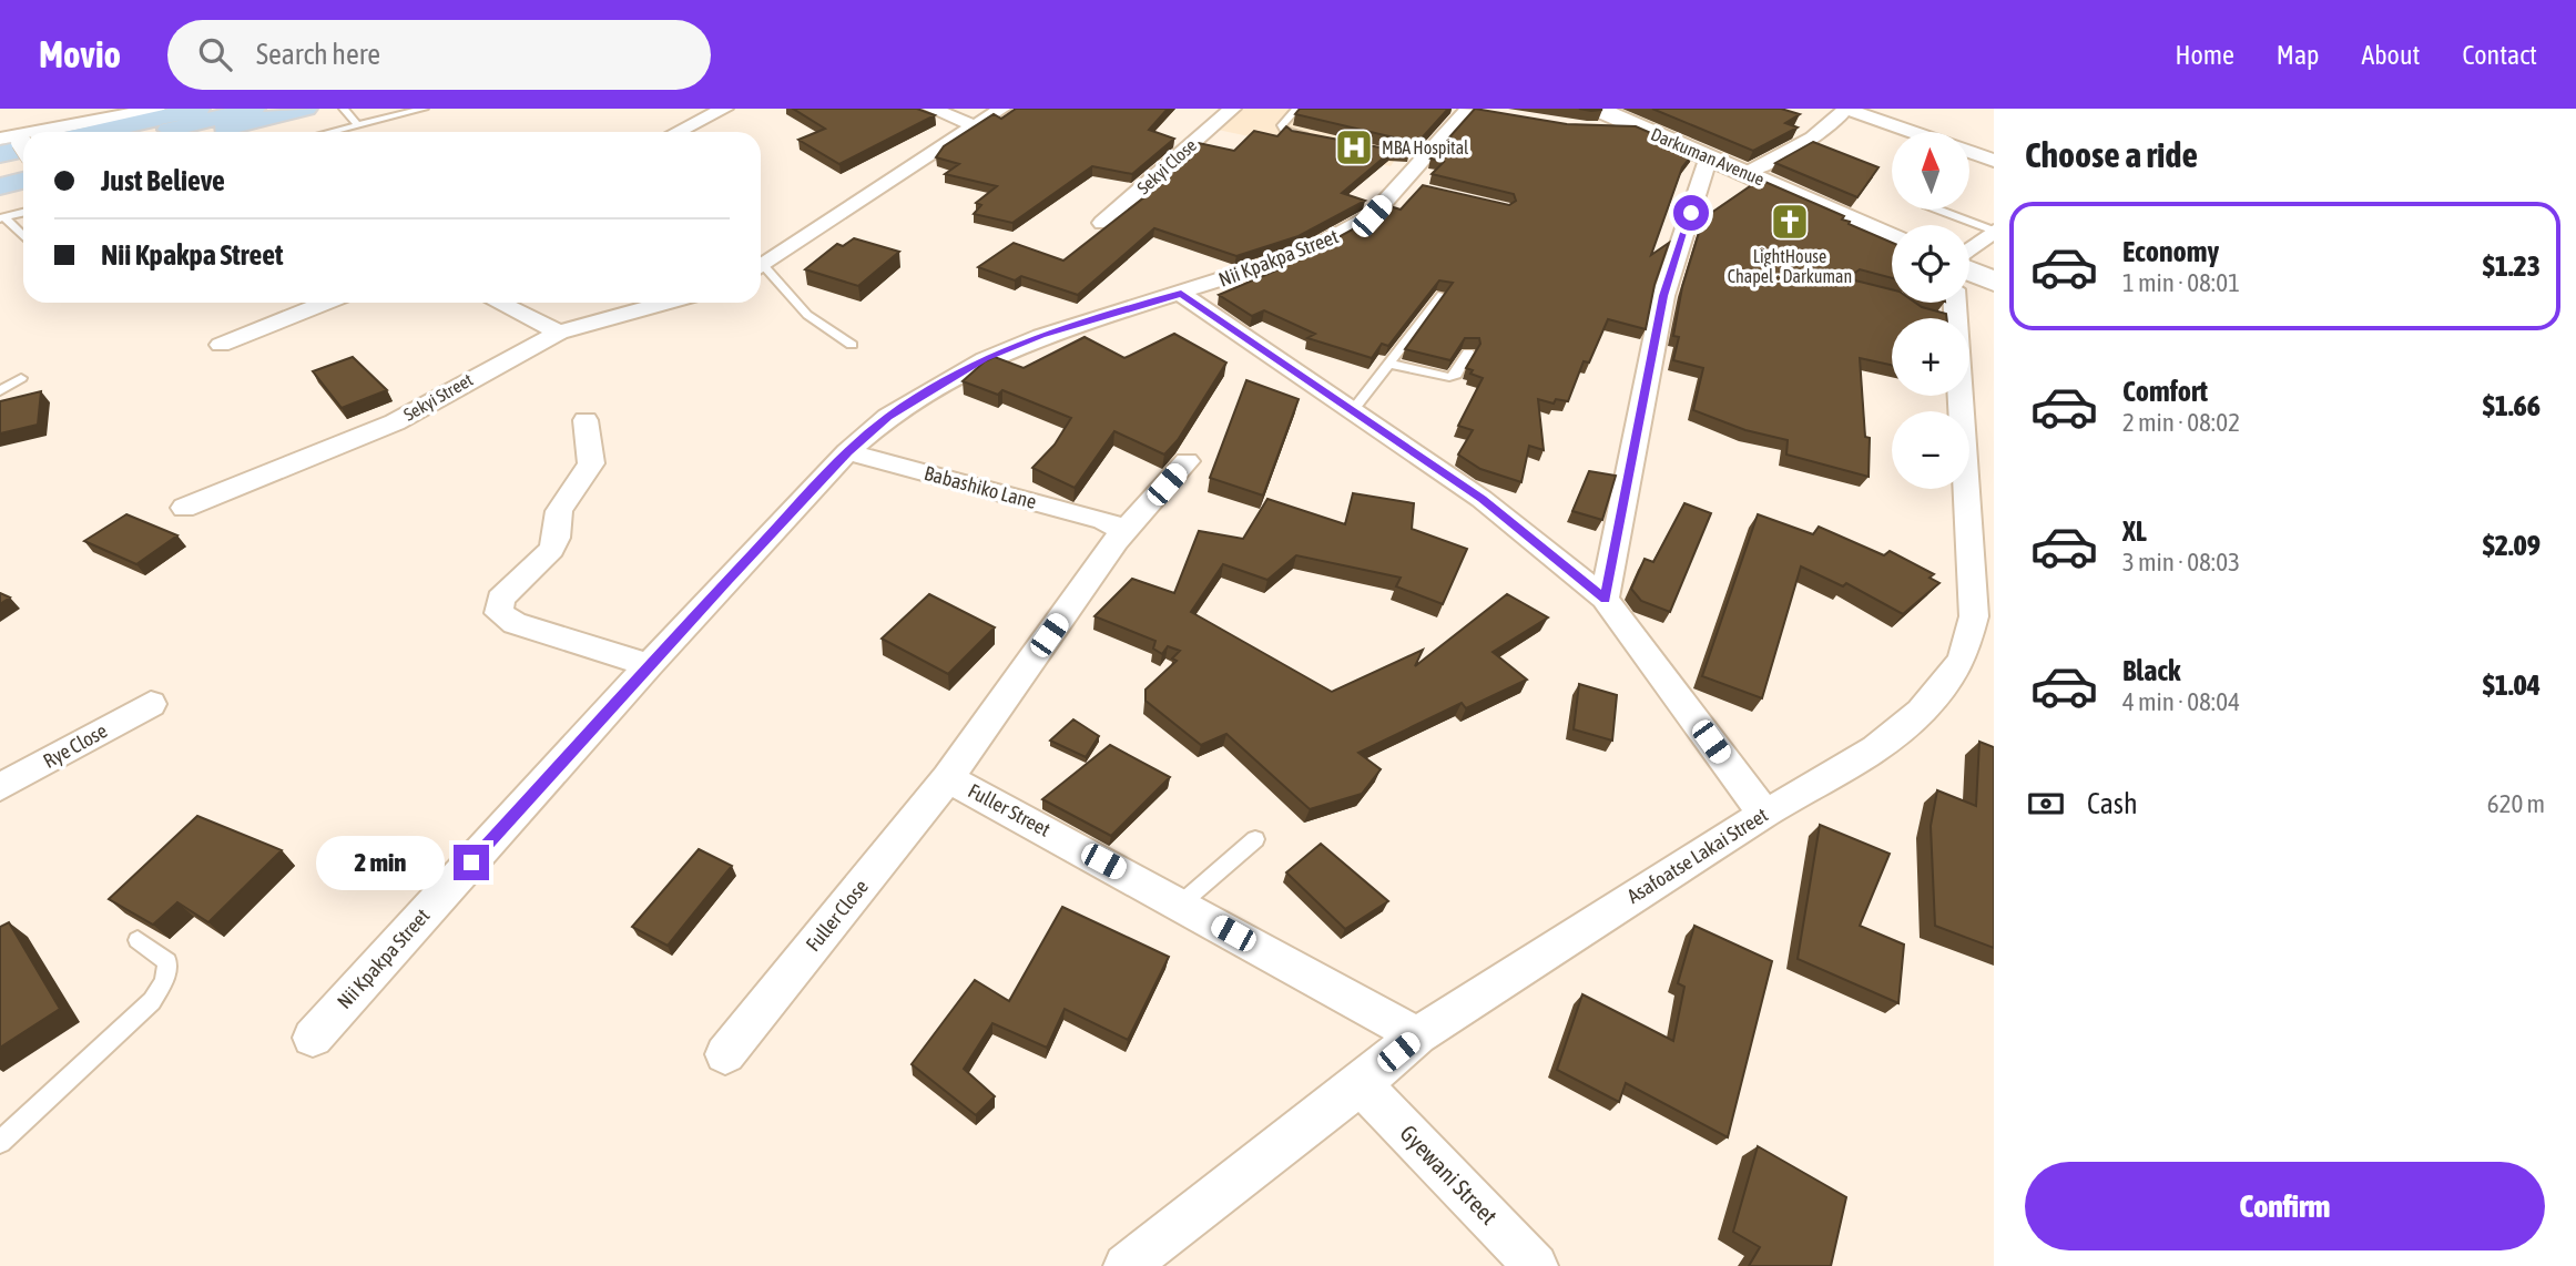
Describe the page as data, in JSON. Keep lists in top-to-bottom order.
{
  "streets": {
    "street": [
      "Darkuman Avenue",
      "Sekyi Close",
      "Nii Kpakpa Street",
      "Sekyi Street",
      "Babashiko Lane",
      "Rye Close",
      "Fuller Street",
      "Asafoatse Lakai Street",
      "Fuller Close",
      "Gyewani Street"
    ]
  },
  "crossings": [
    ["Nii Kpakpa Street", "Babashiko Lane"],
    ["Babashiko Lane", "Fuller Street"],
    ["Fuller Street", "Asafoatse Lakai Street"],
    ["Fuller Street", "Fuller Close"],
    ["Asafoatse Lakai Street", "Gyewani Street"]
  ],
  "places": {
    "hospital": ["MBA Hospital"],
    "church": ["LightHouse Chapel - Darkuman"]
  },
  "north": "top",
  "page": {
    "header": "Movio",
    "search": "Search here",
    "nav": [
      "Home",
      "Map",
      "About",
      "Contact"
    ],
    "heading": "Choose a ride",
    "map_buttons": ["+", "−"],
    "banner": ["Just Believe", "Nii Kpakpa Street"],
    "list": [
      {
        "name": "Economy",
        "note": "1 min · 08:01",
        "value": "$1.23"
      },
      {
        "name": "Comfort",
        "note": "2 min · 08:02",
        "value": "$1.66"
      },
      {
        "name": "XL",
        "note": "3 min · 08:03",
        "value": "$2.09"
      },
      {
        "name": "Black",
        "note": "4 min · 08:04",
        "value": "$1.04"
      }
    ],
    "pay": ["Cash", "620 m"],
    "bubble": "2 min",
    "buttons": "Confirm"
  }
}
